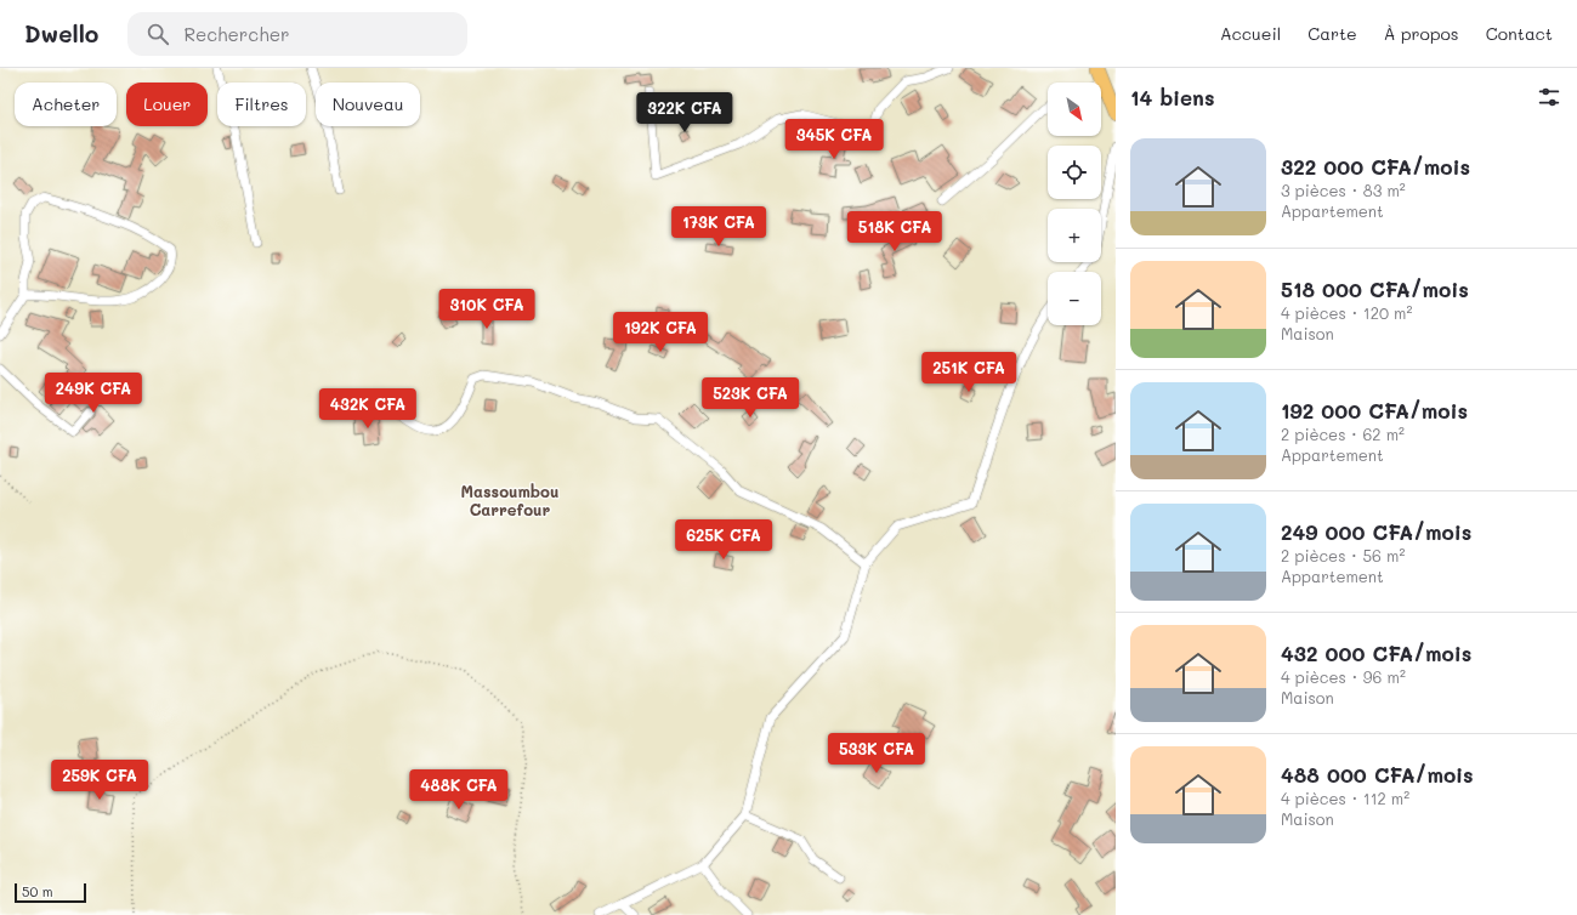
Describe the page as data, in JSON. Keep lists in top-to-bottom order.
{
  "districts": ["Massoumbou Carrefour"],
  "scale_bar": "50 m",
  "north": "bottom right",
  "page": {
    "header": "Dwello",
    "search": "Rechercher",
    "nav": [
      "Accueil",
      "Carte",
      "À propos",
      "Contact"
    ],
    "heading": "14 biens",
    "map_buttons": ["+", "−"],
    "chip": [
      "Acheter",
      "Louer",
      "Filtres",
      "Nouveau"
    ],
    "price": [
      "322K CFA",
      "345K CFA",
      "173K CFA",
      "518K CFA",
      "310K CFA",
      "192K CFA",
      "251K CFA",
      "249K CFA",
      "523K CFA",
      "432K CFA",
      "625K CFA",
      "533K CFA",
      "259K CFA",
      "488K CFA"
    ],
    "list": [
      {
        "name": "322 000 CFA/mois",
        "note": "3 pièces · 83 m² · Appartement"
      },
      {
        "name": "518 000 CFA/mois",
        "note": "4 pièces · 120 m² · Maison"
      },
      {
        "name": "192 000 CFA/mois",
        "note": "2 pièces · 62 m² · Appartement"
      },
      {
        "name": "249 000 CFA/mois",
        "note": "2 pièces · 56 m² · Appartement"
      },
      {
        "name": "432 000 CFA/mois",
        "note": "4 pièces · 96 m² · Maison"
      },
      {
        "name": "488 000 CFA/mois",
        "note": "4 pièces · 112 m² · Maison"
      }
    ],
    "scale": "50 m"
  }
}
